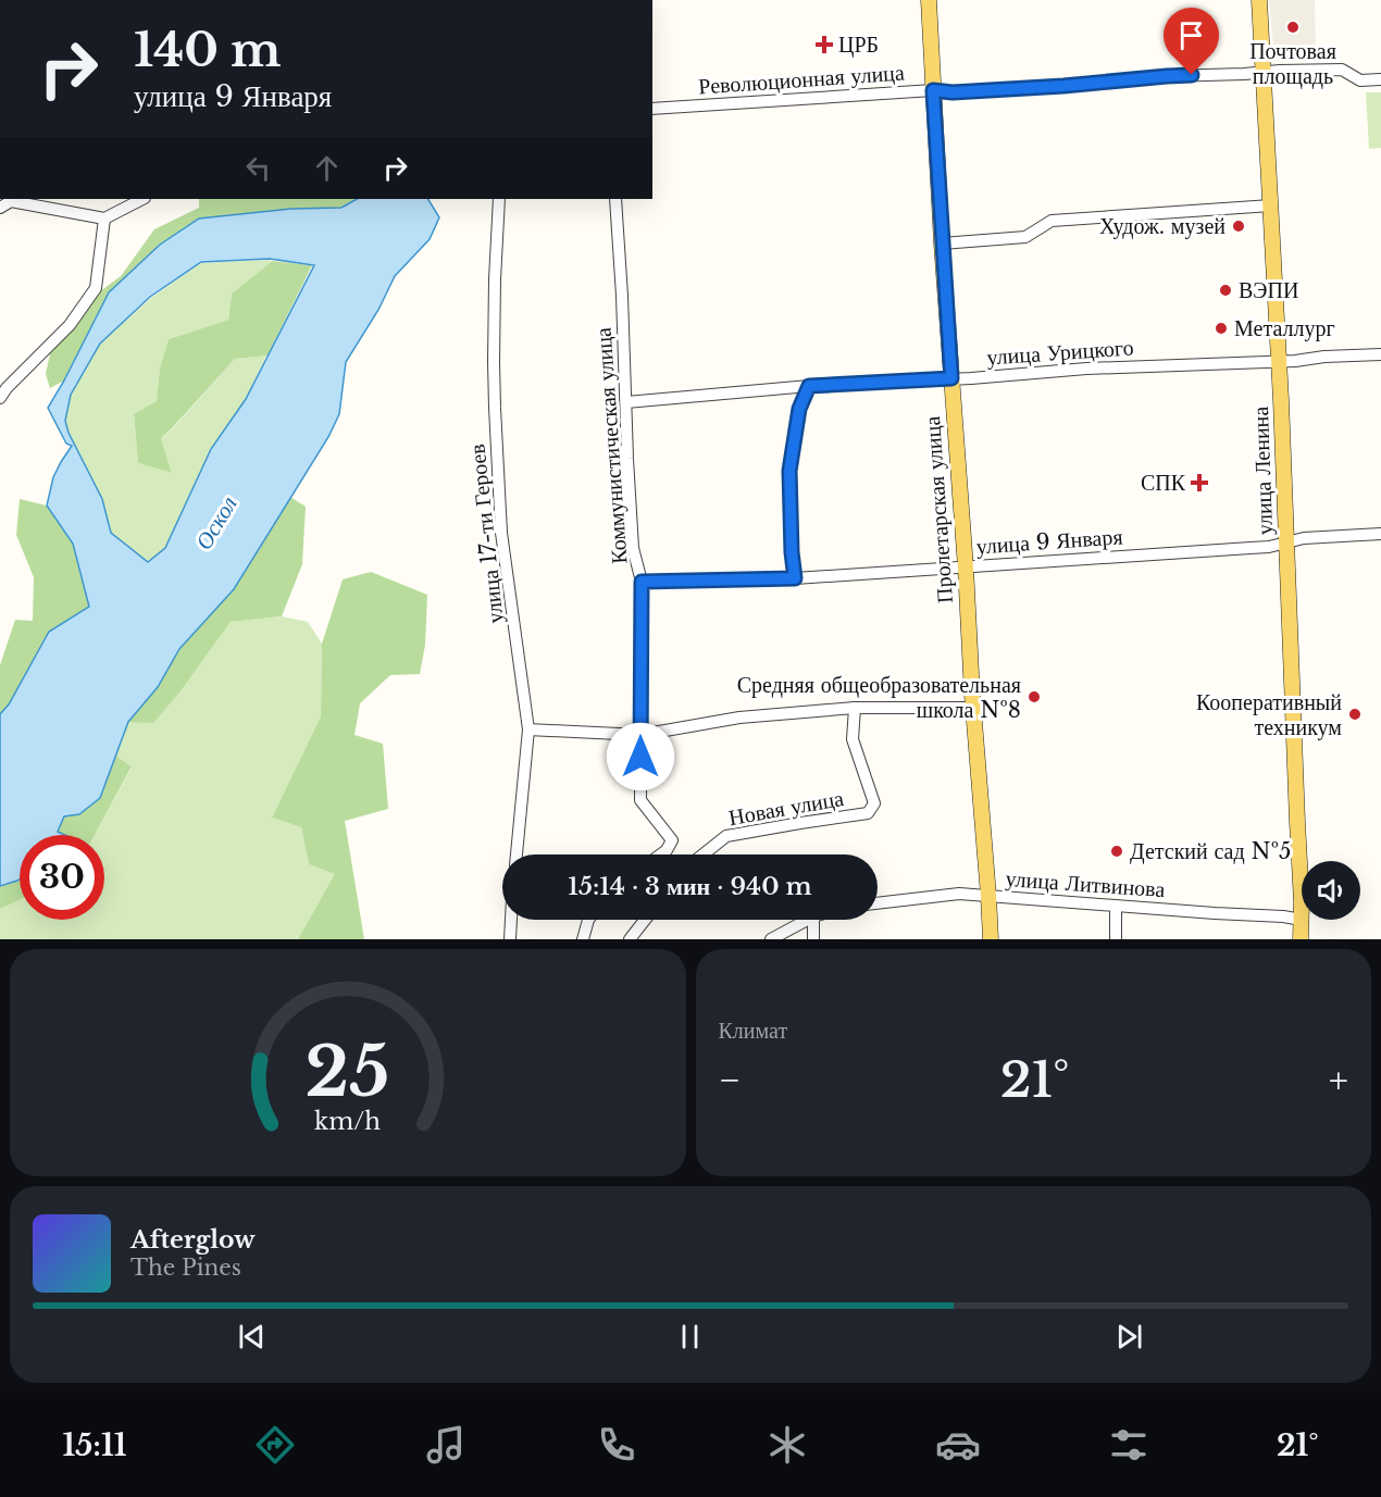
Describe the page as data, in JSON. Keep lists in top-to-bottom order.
{
  "streets": {
    "main road": ["улица Ленина", "Пролетарская улица"],
    "street": [
      "Революционная улица",
      "улица Урицкого",
      "Коммунистическая улица",
      "улица 17-ти Героев",
      "улица 9 Января",
      "Новая улица",
      "улица Литвинова"
    ]
  },
  "crossings": [
    ["Революционная улица", "улица Ленина"],
    ["Революционная улица", "Пролетарская улица"],
    ["улица Урицкого", "Коммунистическая улица"],
    ["улица Урицкого", "улица Ленина"],
    ["улица Урицкого", "Пролетарская улица"],
    ["Коммунистическая улица", "улица 9 Января"],
    ["улица Ленина", "улица 9 Января"],
    ["улица Ленина", "улица Литвинова"],
    ["Пролетарская улица", "улица 9 Января"],
    ["Пролетарская улица", "улица Литвинова"]
  ],
  "water": ["Оскол"],
  "places": {
    "other": [
      "Почтовая площадь",
      "Худож. музей",
      "ВЭПИ",
      "Металлург",
      "Средняя общеобразовательная школа №8",
      "Кооперативный техникум",
      "Детский сад №5"
    ],
    "health": ["ЦРБ", "СПК"]
  },
  "page": {
    "turn": ["140 m", "улица 9 Января"],
    "limit": "30",
    "trip": "15:14 · 3 мин · 940 m",
    "tile": "Климат",
    "heat": ["−", "21°", "+"],
    "song": ["Afterglow", "The Pines"],
    "tabs": ["15:11", "21°"],
    "gauge": ["25", "km/h"]
  }
}
